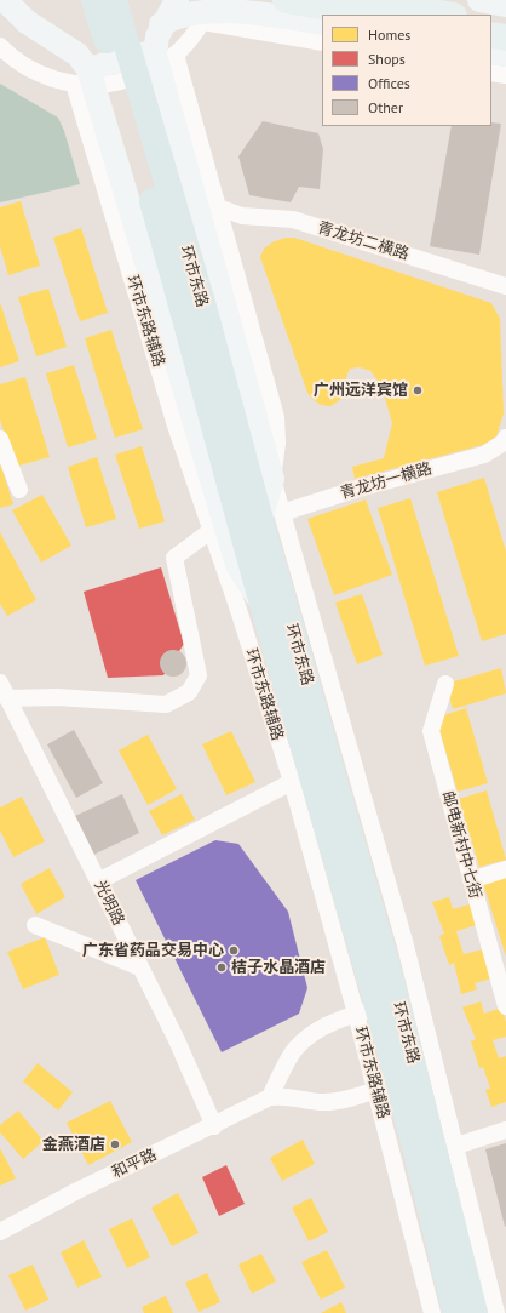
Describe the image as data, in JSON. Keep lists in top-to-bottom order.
{
  "streets": {
    "highway": ["环市东路"],
    "street": [
      "青龙坊二横路",
      "环市东路辅路",
      "青龙坊一横路",
      "邮电新村中七街",
      "光明路",
      "和平路"
    ]
  },
  "crossings": [
    ["环市东路", "环市东路辅路"],
    ["环市东路", "青龙坊一横路"],
    ["环市东路", "和平路"],
    ["环市东路辅路", "和平路"],
    ["光明路", "和平路"]
  ],
  "places": [
    "广州远洋宾馆",
    "广东省药品交易中心",
    "桔子水晶酒店",
    "金燕酒店"
  ],
  "legend": [
    "Homes",
    "Shops",
    "Offices",
    "Other"
  ]
}
